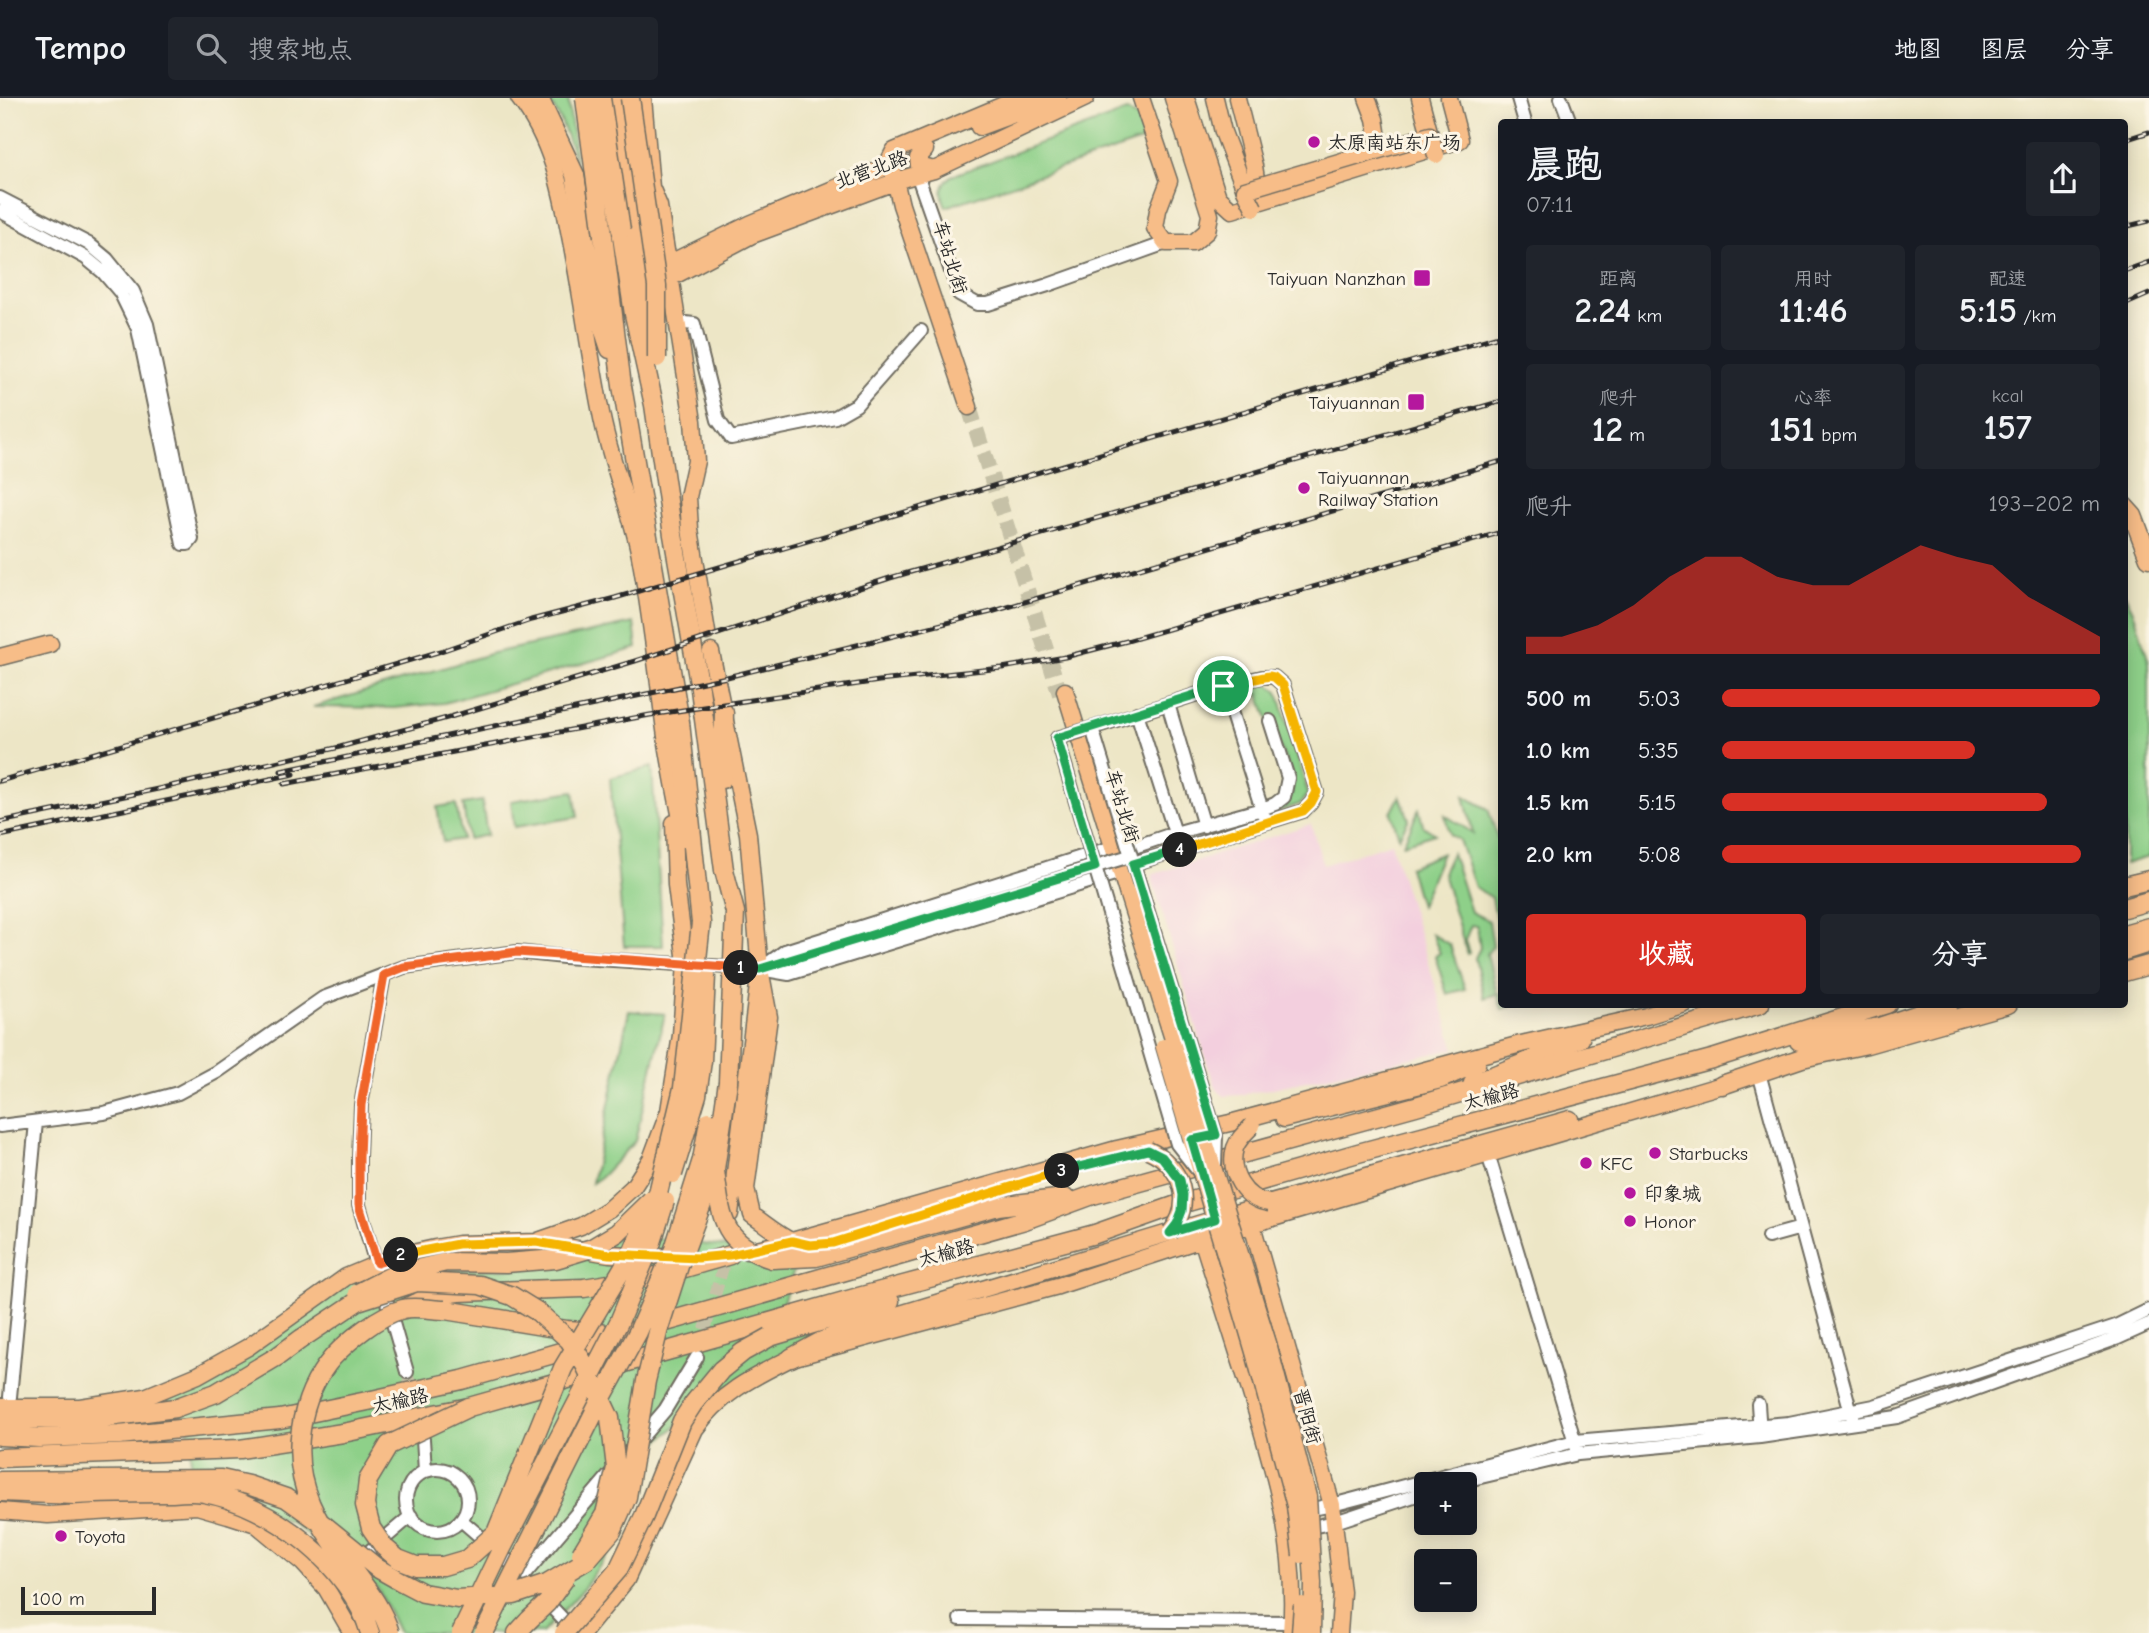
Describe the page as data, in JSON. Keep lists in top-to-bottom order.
{
  "streets": {
    "highway": ["太榆路"],
    "main road": ["北营北路", "车站北街", "晋阳街"]
  },
  "crossings": [
    ["北营北路", "车站北街"],
    ["车站北街", "晋阳街"]
  ],
  "places": {
    "other": [
      "太原南站东广场",
      "Taiyuannan Railway Station",
      "Starbucks",
      "KFC",
      "印象城",
      "Honor",
      "Toyota"
    ],
    "transit": ["Taiyuan Nanzhan", "Taiyuannan"]
  },
  "scale_bar": "100 m",
  "page": {
    "header": "Tempo",
    "search": "搜索地点",
    "nav": ["地图", "图层", "分享"],
    "heading": ["晨跑", "07:11"],
    "stats": [
      ["距离", "2.24 km"],
      ["用时", "11:46"],
      ["配速", "5:15 /km"],
      ["爬升", "12 m"],
      ["心率", "151 bpm"],
      ["kcal", "157"]
    ],
    "chart": ["爬升", "193–202 m"],
    "list": [
      {
        "name": "500 m",
        "note": "5:03"
      },
      {
        "name": "1.0 km",
        "note": "5:35"
      },
      {
        "name": "1.5 km",
        "note": "5:15"
      },
      {
        "name": "2.0 km",
        "note": "5:08"
      }
    ],
    "pins": [
      "4",
      "1",
      "3",
      "2"
    ],
    "buttons": ["收藏", "分享"],
    "map_buttons": ["+", "−"],
    "scale": "100 m"
  }
}
